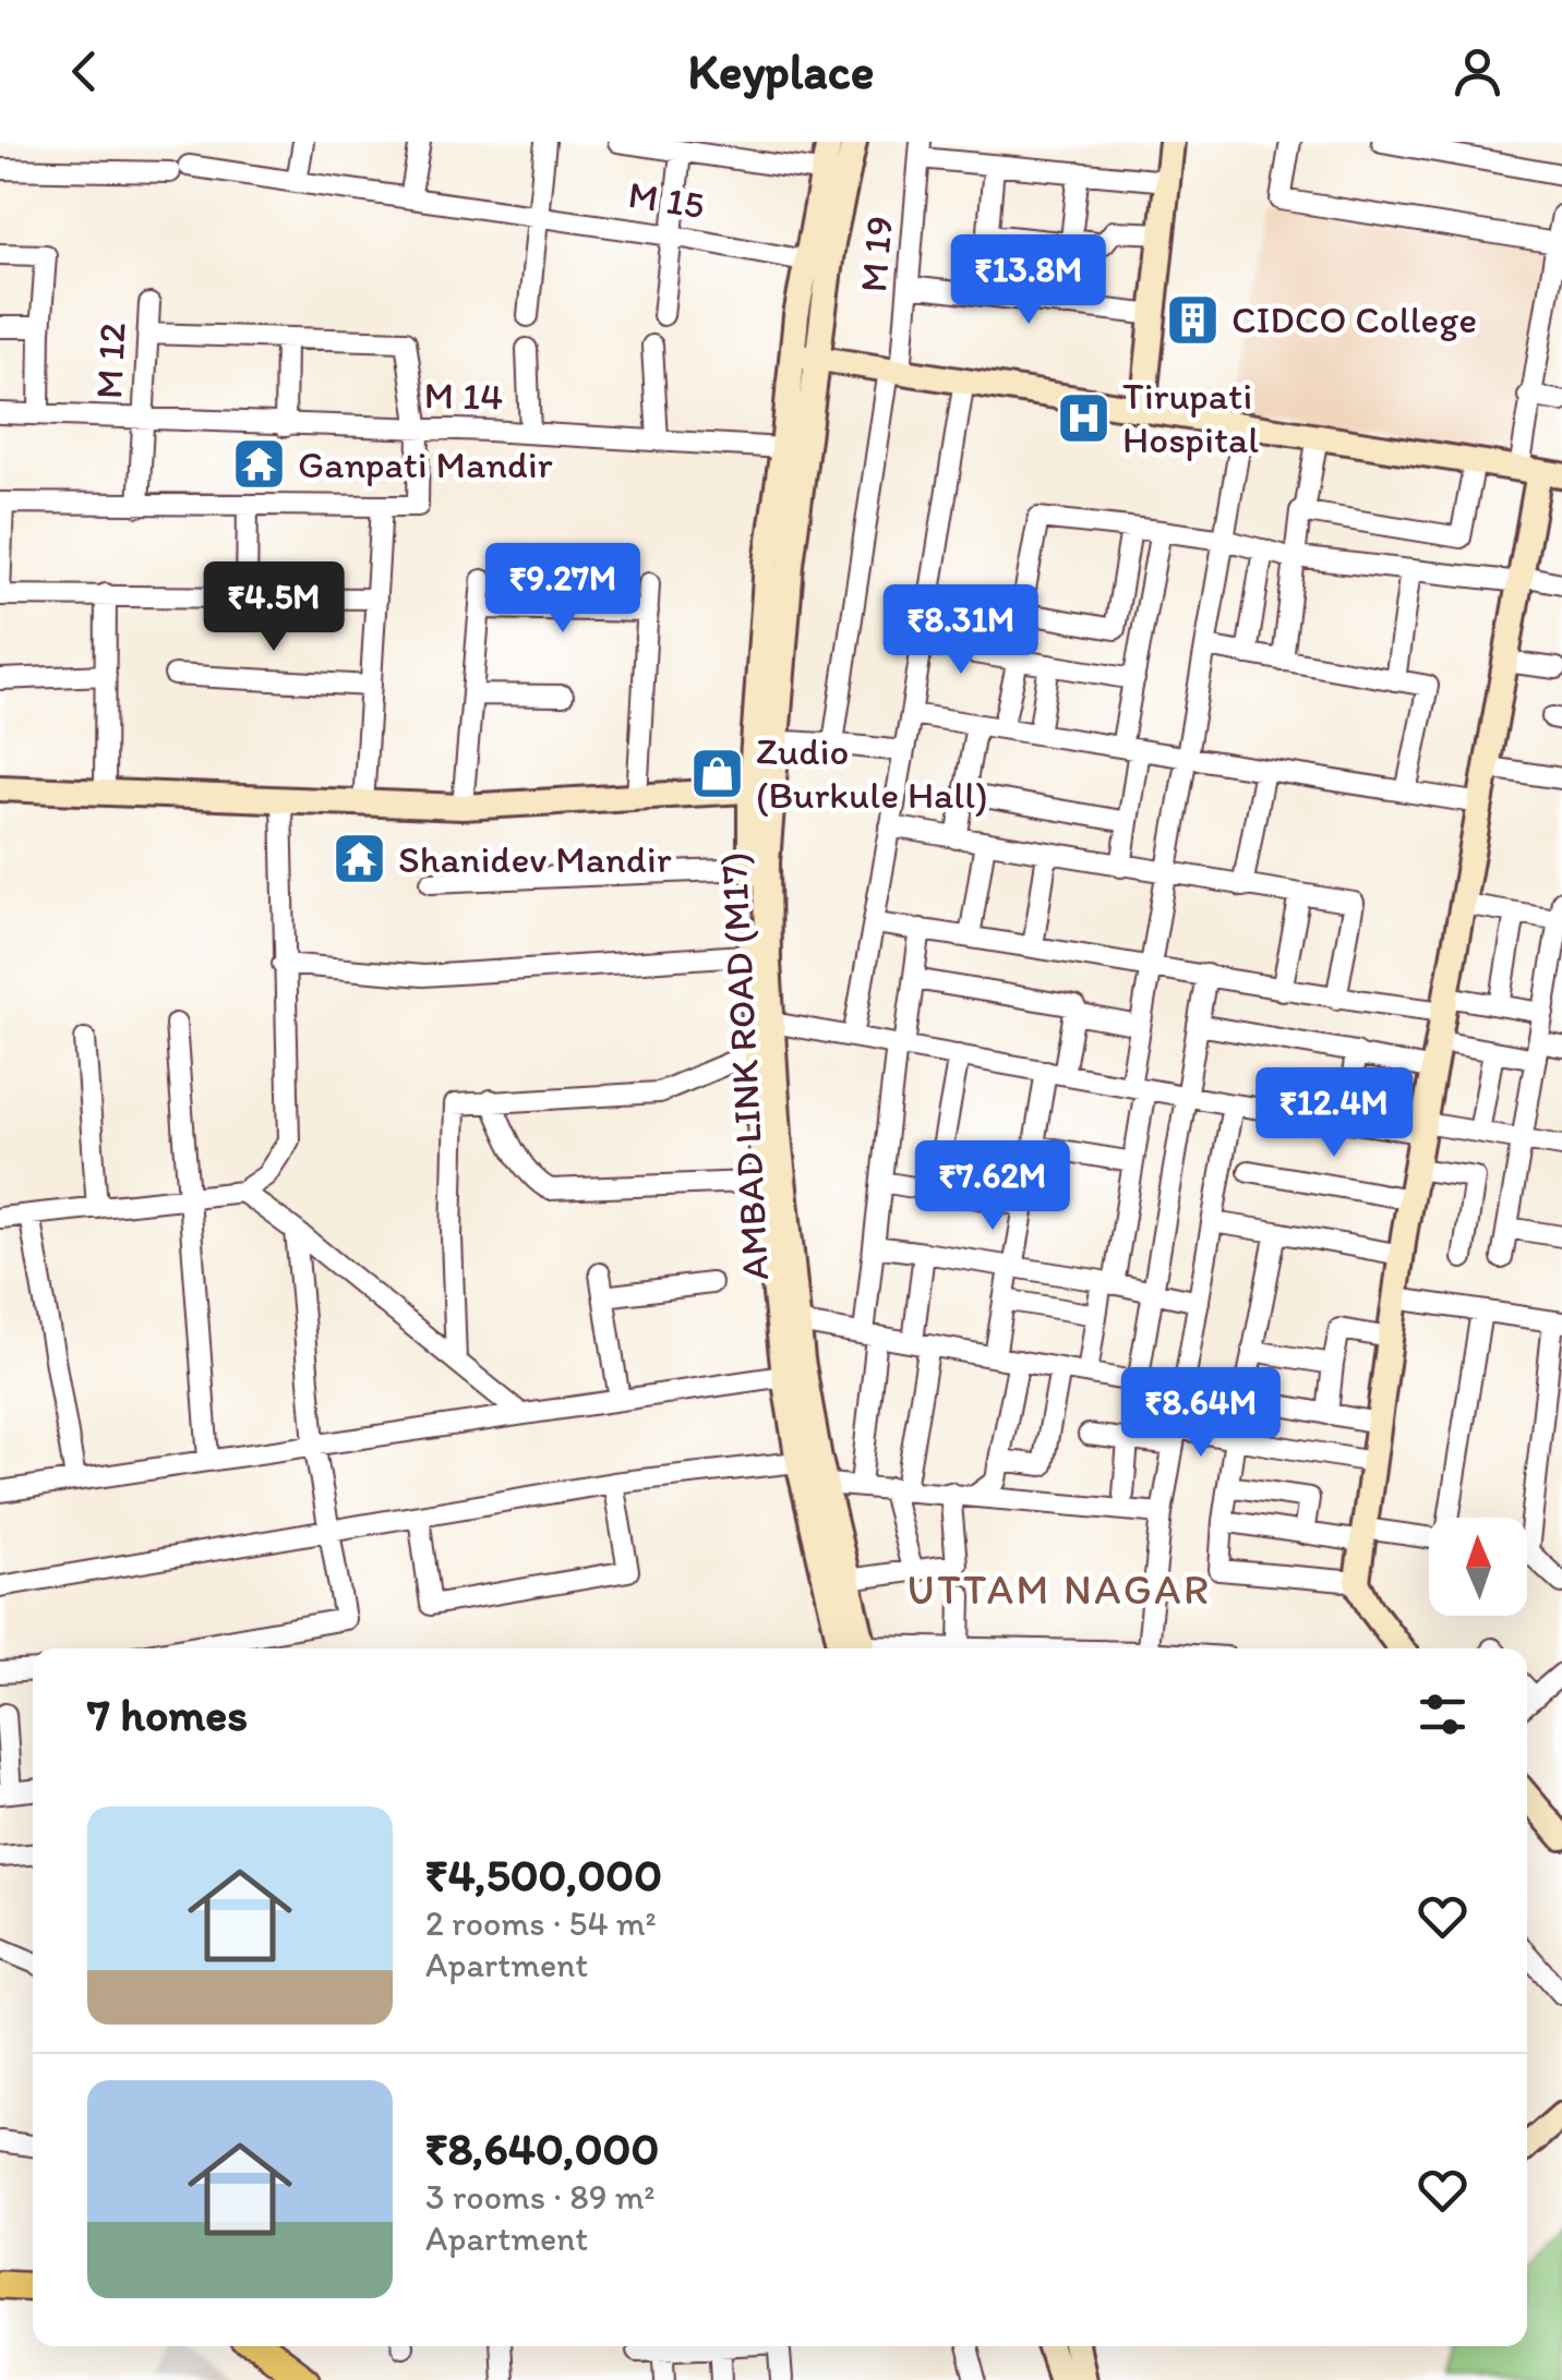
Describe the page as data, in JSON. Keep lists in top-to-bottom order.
{
  "streets": {
    "main road": ["AMBAD LINK ROAD (M17)"],
    "street": [
      "M 15",
      "M 19",
      "M 12",
      "M 14"
    ]
  },
  "crossings": [
    ["M 15", "AMBAD LINK ROAD (M17)"],
    ["M 12", "M 14"],
    ["M 14", "AMBAD LINK ROAD (M17)"]
  ],
  "districts": ["UTTAM NAGAR"],
  "places": {
    "building": ["CIDCO College"],
    "hospital": ["Tirupati Hospital"],
    "temple": ["Ganpati Mandir", "Shanidev Mandir"],
    "shop": ["Zudio (Burkule Hall)"]
  },
  "north": "top",
  "page": {
    "header": "Keyplace",
    "price": [
      "₹13.8M",
      "₹9.27M",
      "₹4.5M",
      "₹8.31M",
      "₹12.4M",
      "₹7.62M",
      "₹8.64M"
    ],
    "heading": "7 homes",
    "list": [
      {
        "name": "₹4,500,000",
        "note": "2 rooms · 54 m² · Apartment"
      },
      {
        "name": "₹8,640,000",
        "note": "3 rooms · 89 m² · Apartment"
      }
    ]
  }
}
